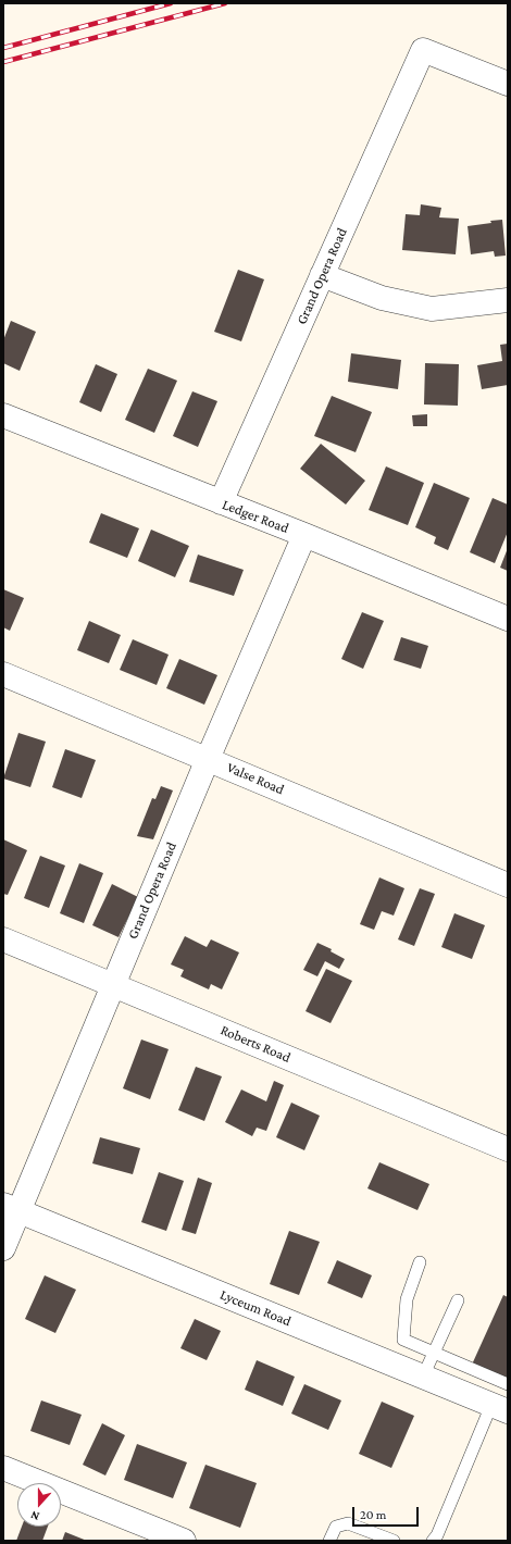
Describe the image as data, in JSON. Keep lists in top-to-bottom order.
{
  "streets": {
    "street": [
      "Grand Opera Road",
      "Ledger Road",
      "Valse Road",
      "Roberts Road",
      "Lyceum Road"
    ]
  },
  "crossings": [
    ["Grand Opera Road", "Ledger Road"],
    ["Grand Opera Road", "Valse Road"],
    ["Grand Opera Road", "Roberts Road"],
    ["Grand Opera Road", "Lyceum Road"]
  ],
  "scale_bar": "20 m",
  "north": "bottom"
}
